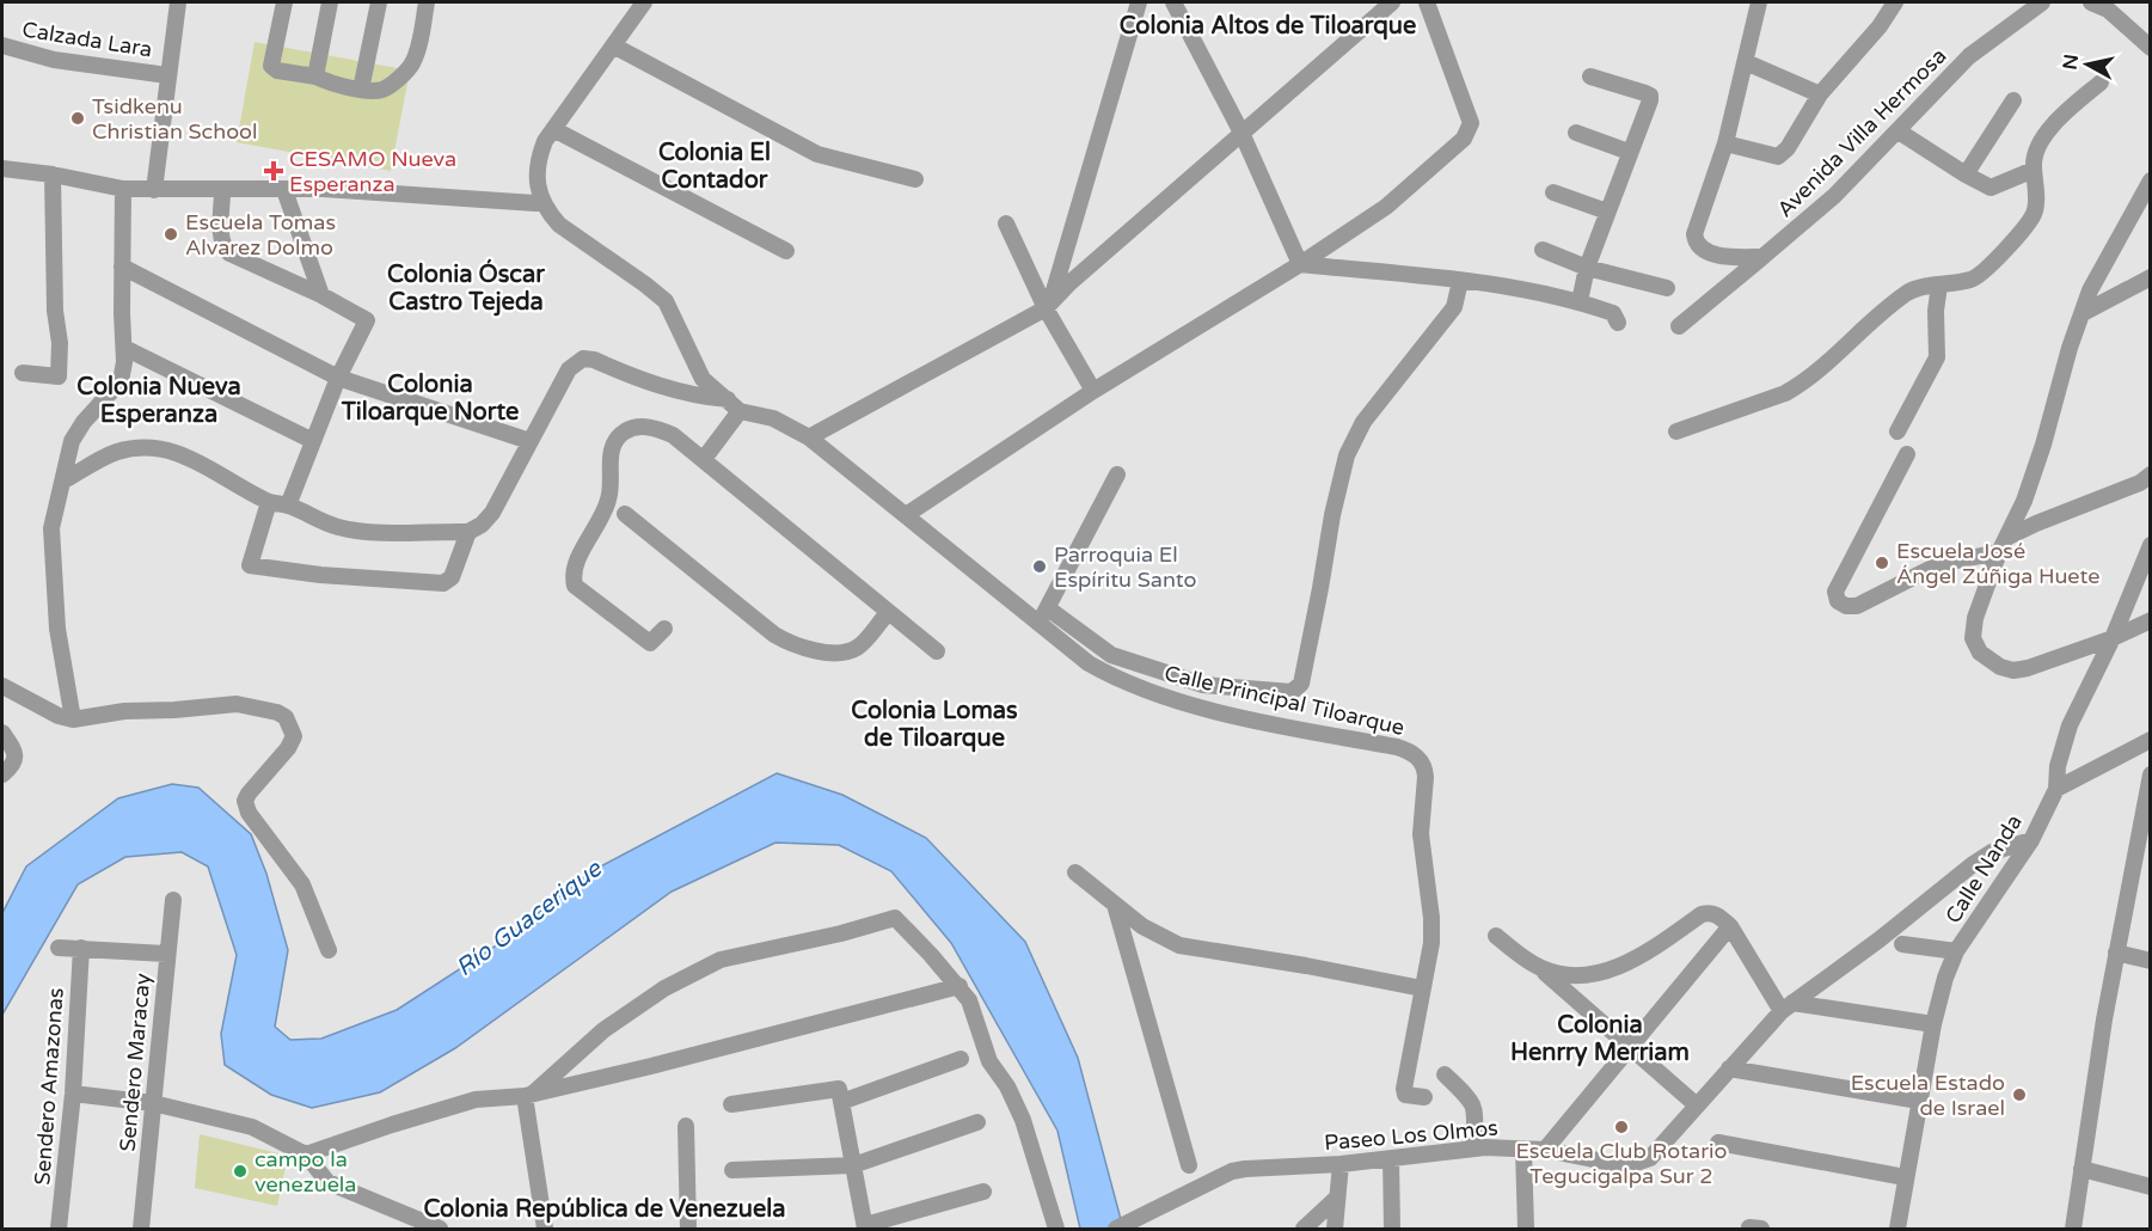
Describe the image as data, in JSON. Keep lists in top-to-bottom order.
{
  "streets": {
    "street": [
      "Calzada Lara",
      "Avenida Villa Hermosa",
      "Calle Principal Tiloarque",
      "Calle Nanda",
      "Sendero Maracay",
      "Sendero Amazonas",
      "Paseo Los Olmos"
    ]
  },
  "crossings": [
    ["Calle Nanda", "Paseo Los Olmos"]
  ],
  "districts": [
    "Colonia Altos de Tiloarque",
    "Colonia El Contador",
    "Colonia Óscar Castro Tejeda",
    "Colonia Tiloarque Norte",
    "Colonia Nueva Esperanza",
    "Colonia Lomas de Tiloarque",
    "Colonia Henrry Merriam",
    "Colonia República de Venezuela"
  ],
  "water": ["Río Guacerique"],
  "places": {
    "other": [
      "Tsidkenu Christian School",
      "Escuela Tomas Alvarez Dolmo",
      "Escuela José Ángel Zúñiga Huete",
      "Parroquia El Espíritu Santo",
      "Escuela Estado de Israel",
      "Escuela Club Rotario Tegucigalpa Sur 2",
      "campo la venezuela"
    ],
    "health": ["CESAMO Nueva Esperanza"]
  },
  "north": "left"
}
